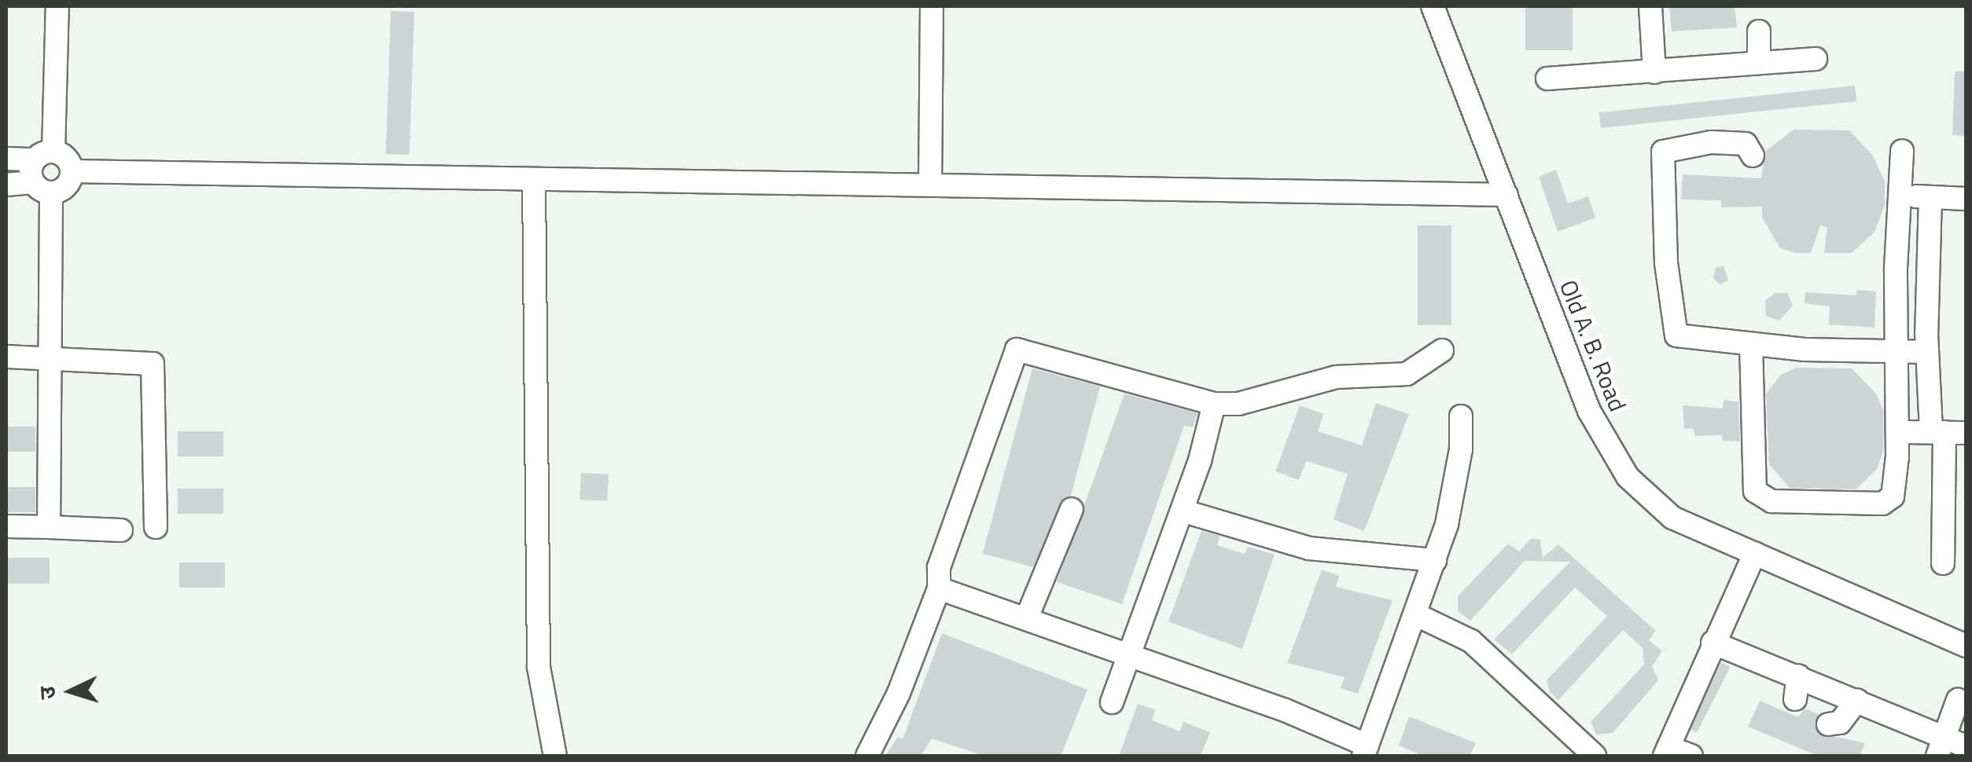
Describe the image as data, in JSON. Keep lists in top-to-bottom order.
{
  "streets": {
    "street": ["Old A. B. Road"]
  },
  "north": "left"
}
